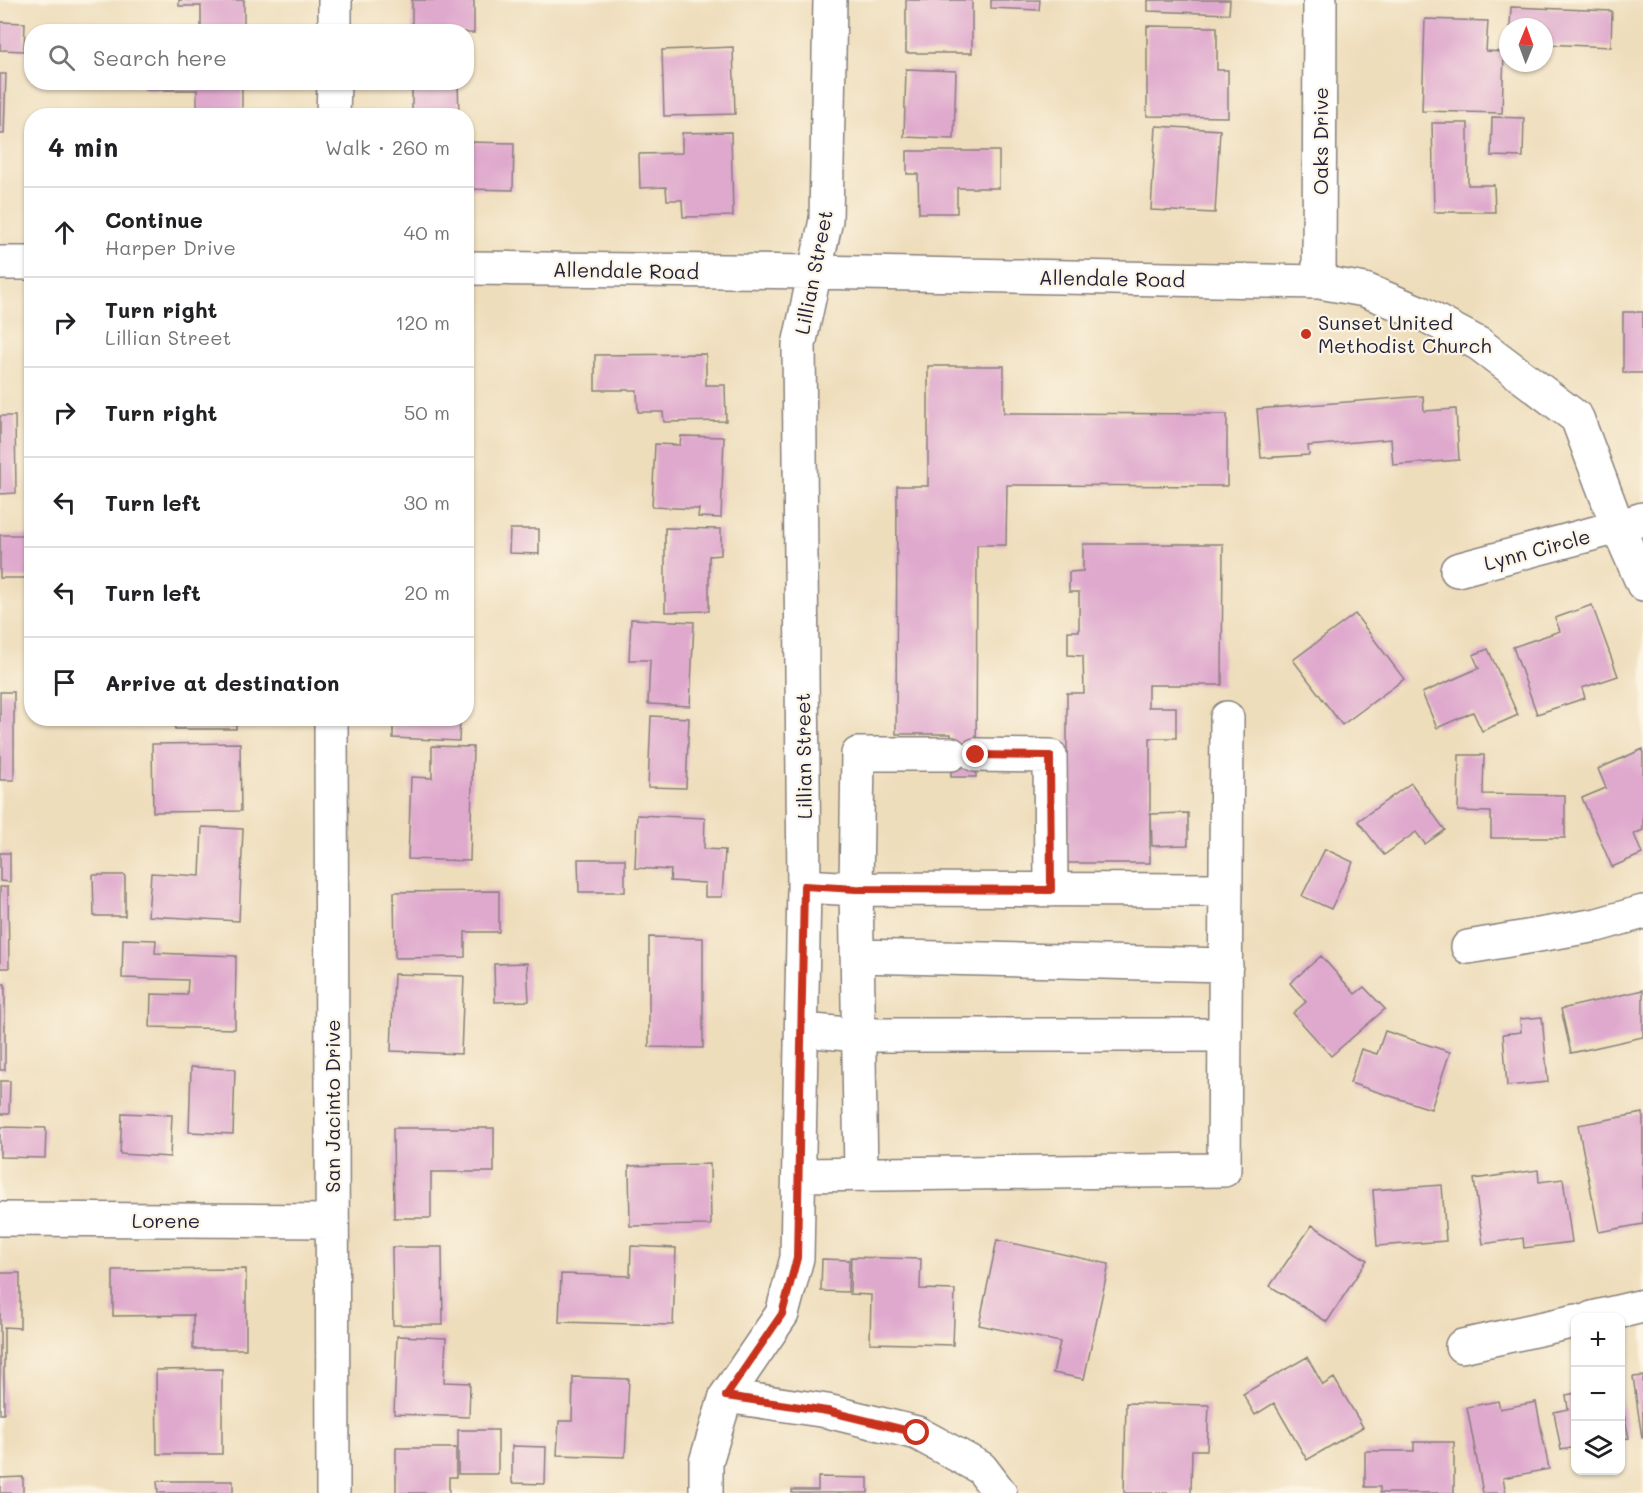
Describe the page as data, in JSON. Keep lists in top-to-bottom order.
{
  "streets": {
    "street": [
      "Oaks Drive",
      "Allendale Road",
      "Lillian Street",
      "Lynn Circle",
      "San Jacinto Drive",
      "Lorene"
    ]
  },
  "crossings": [
    ["Oaks Drive", "Allendale Road"],
    ["Allendale Road", "Lillian Street"],
    ["Allendale Road", "Lynn Circle"],
    ["San Jacinto Drive", "Lorene"]
  ],
  "places": ["Sunset United Methodist Church"],
  "north": "top",
  "page": {
    "search": "Search here",
    "heading": ["4 min", "Walk · 260 m"],
    "list": [
      ["Continue", "Harper Drive", "40 m"],
      ["Turn right", "Lillian Street", "120 m"],
      ["Turn right", "50 m"],
      ["Turn left", "30 m"],
      ["Turn left", "20 m"],
      "Arrive at destination"
    ],
    "map_buttons": ["+", "−"]
  }
}
